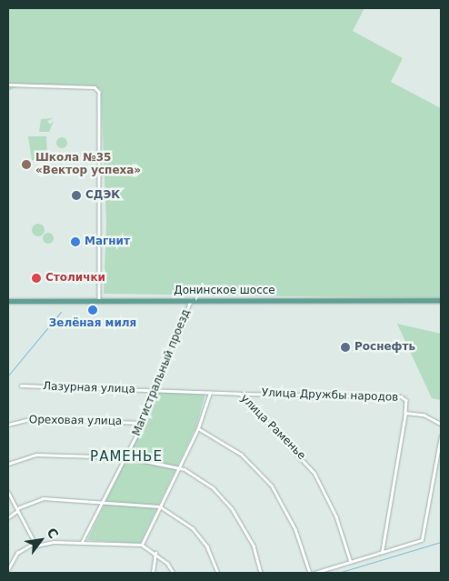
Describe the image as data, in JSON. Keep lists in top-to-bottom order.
{
  "streets": {
    "main road": ["Донинское шоссе"],
    "street": [
      "Магистральный проезд",
      "Лазурная улица",
      "Улица Дружбы народов",
      "Ореховая улица",
      "улица Раменье"
    ]
  },
  "crossings": [
    ["Донинское шоссе", "Магистральный проезд"],
    ["Магистральный проезд", "Лазурная улица"],
    ["Магистральный проезд", "Ореховая улица"],
    ["Магистральный проезд", "улица Раменье"],
    ["Лазурная улица", "улица Раменье"],
    ["Улица Дружбы народов", "улица Раменье"]
  ],
  "districts": ["РАМЕНЬЕ"],
  "places": [
    "Школа №35 «Вектор успеха»",
    "СДЭК",
    "Магнит",
    "Столички",
    "Зелёная миля",
    "Роснефть"
  ],
  "north": "top right"
}
